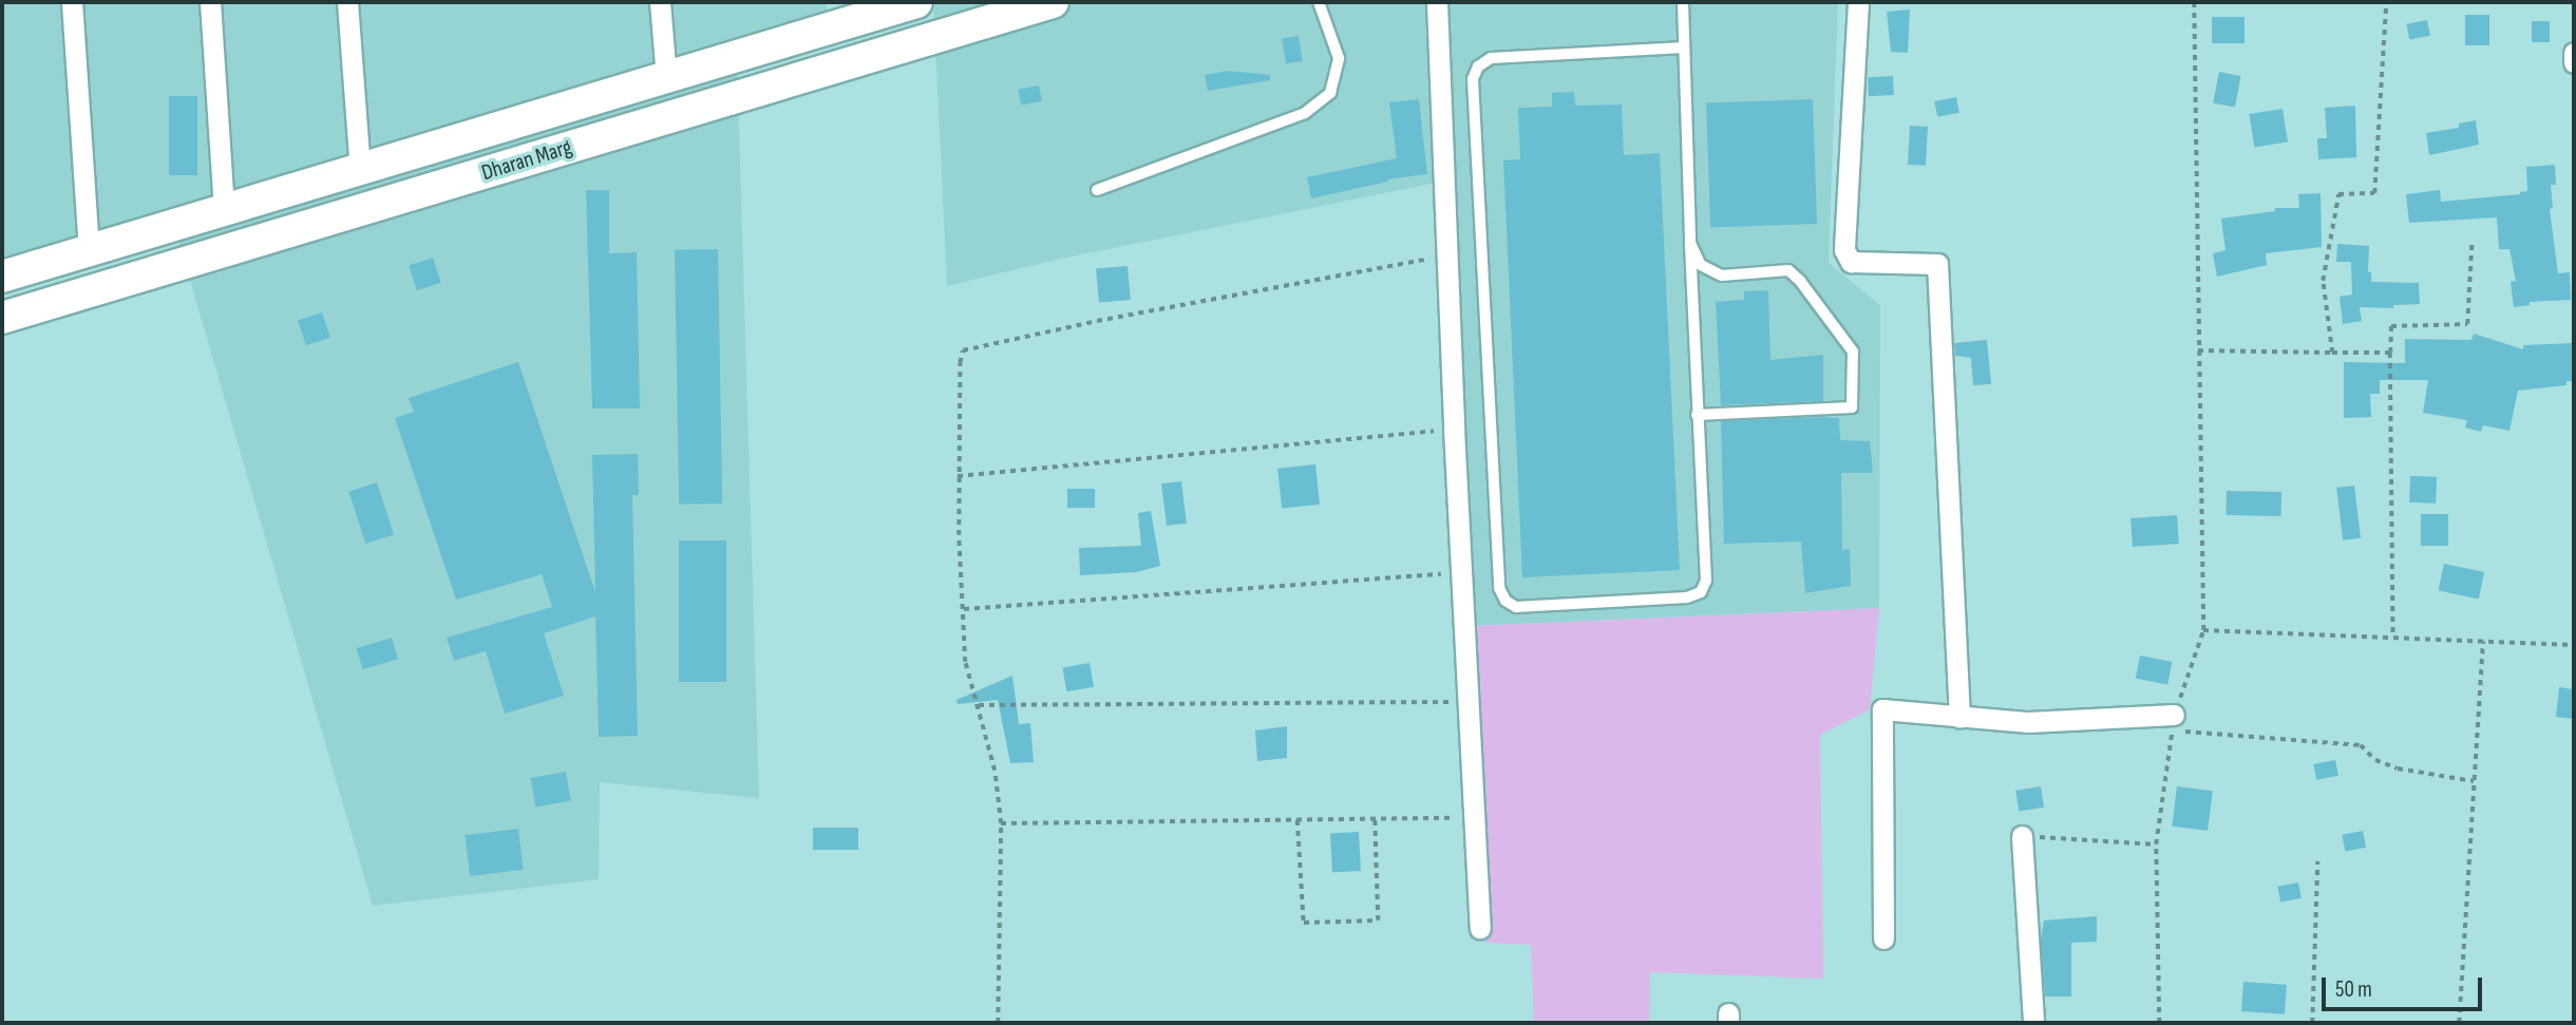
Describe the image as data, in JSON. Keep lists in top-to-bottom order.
{
  "streets": {
    "main road": ["Dharan Marg"]
  },
  "scale_bar": "50 m"
}
